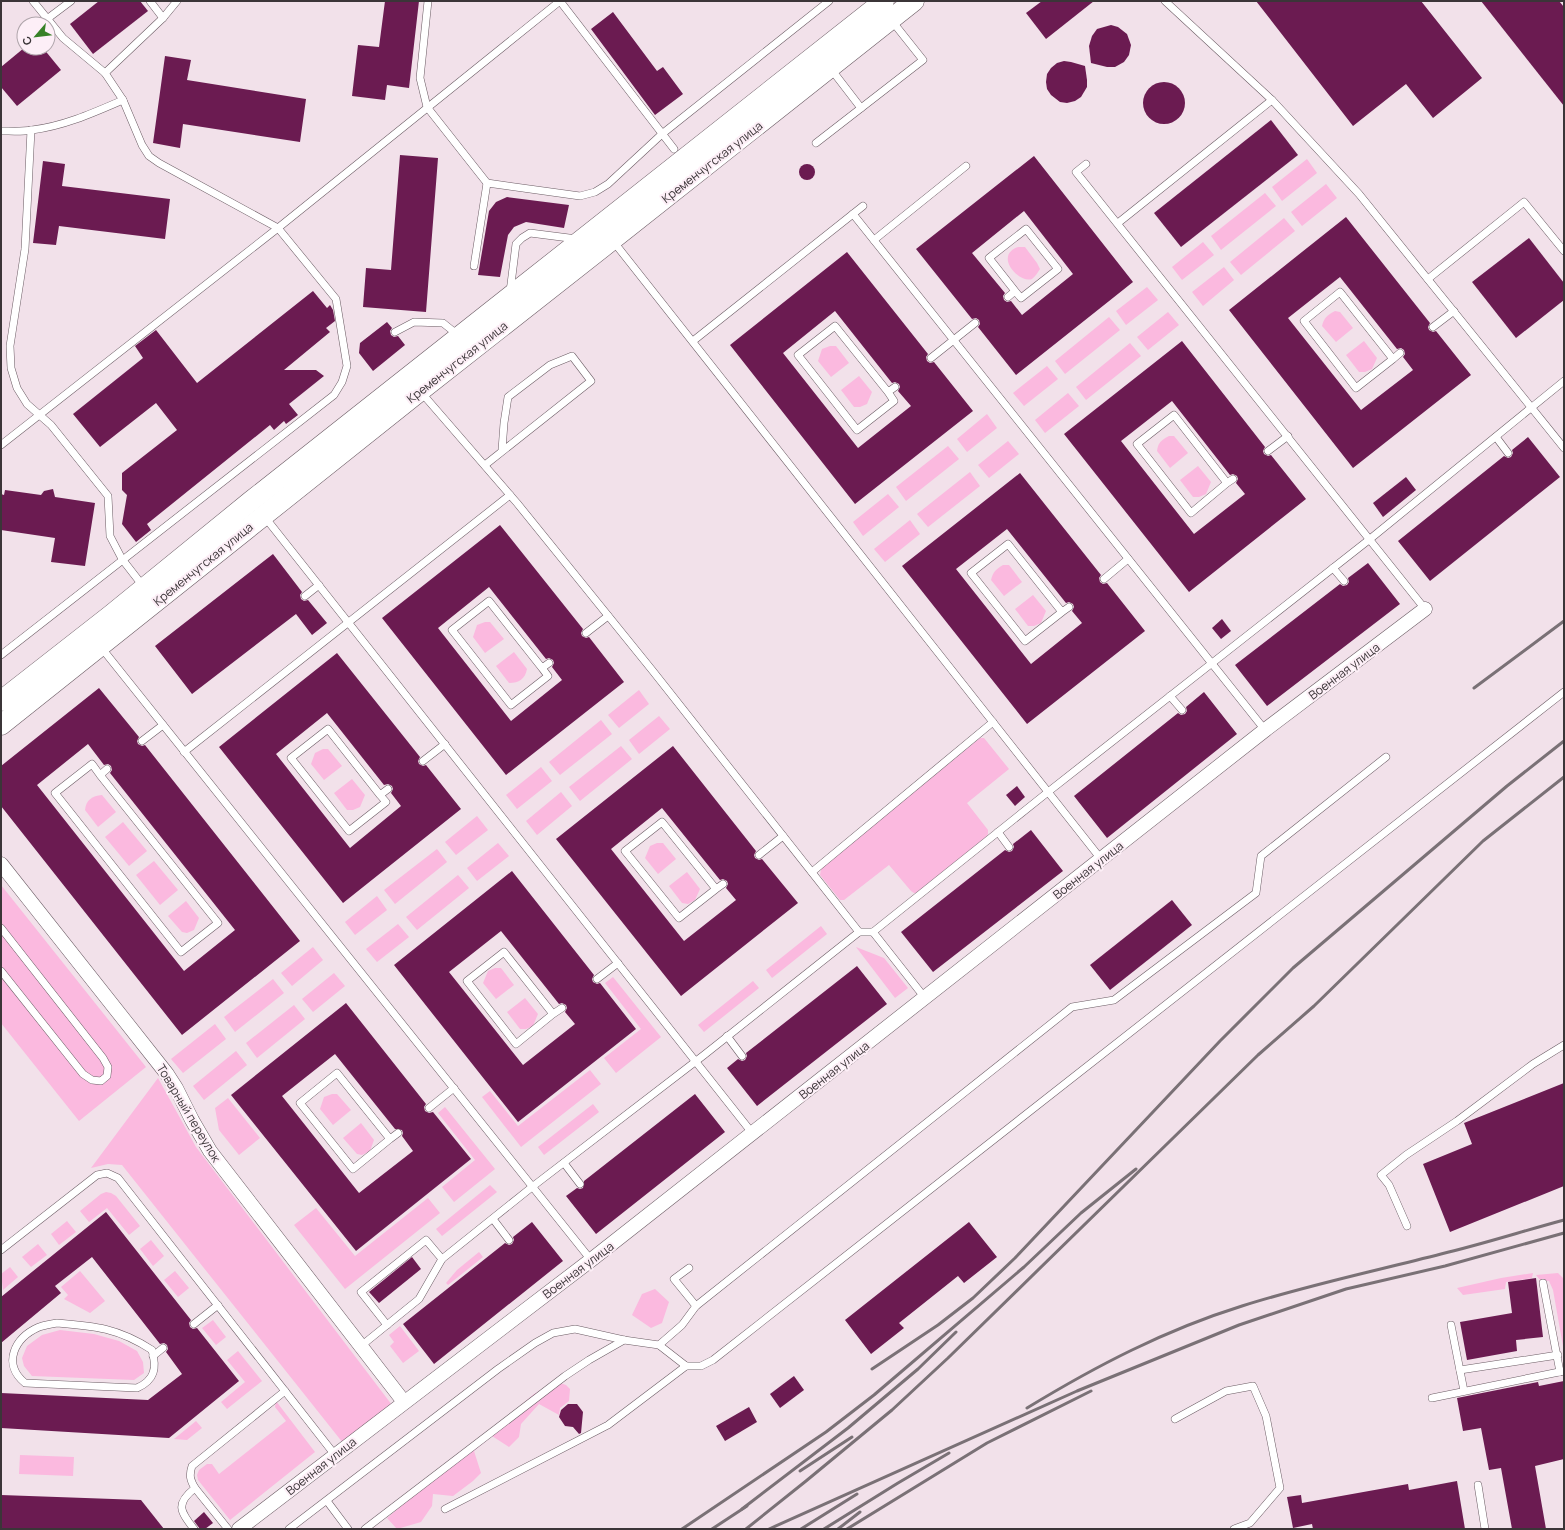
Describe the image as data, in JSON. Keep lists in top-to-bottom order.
{
  "streets": {
    "street": ["Кременчугская улица", "Военная улица", "Товарный переулок"]
  },
  "crossings": [
    ["Военная улица", "Товарный переулок"]
  ],
  "north": "bottom left"
}
